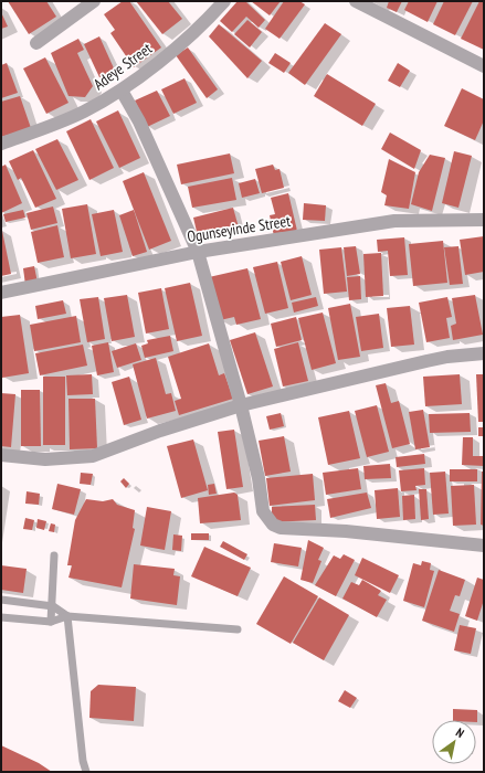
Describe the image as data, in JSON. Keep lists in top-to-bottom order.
{
  "streets": {
    "street": ["Adeye Street", "Ogunseyinde Street"]
  },
  "north": "top right"
}
